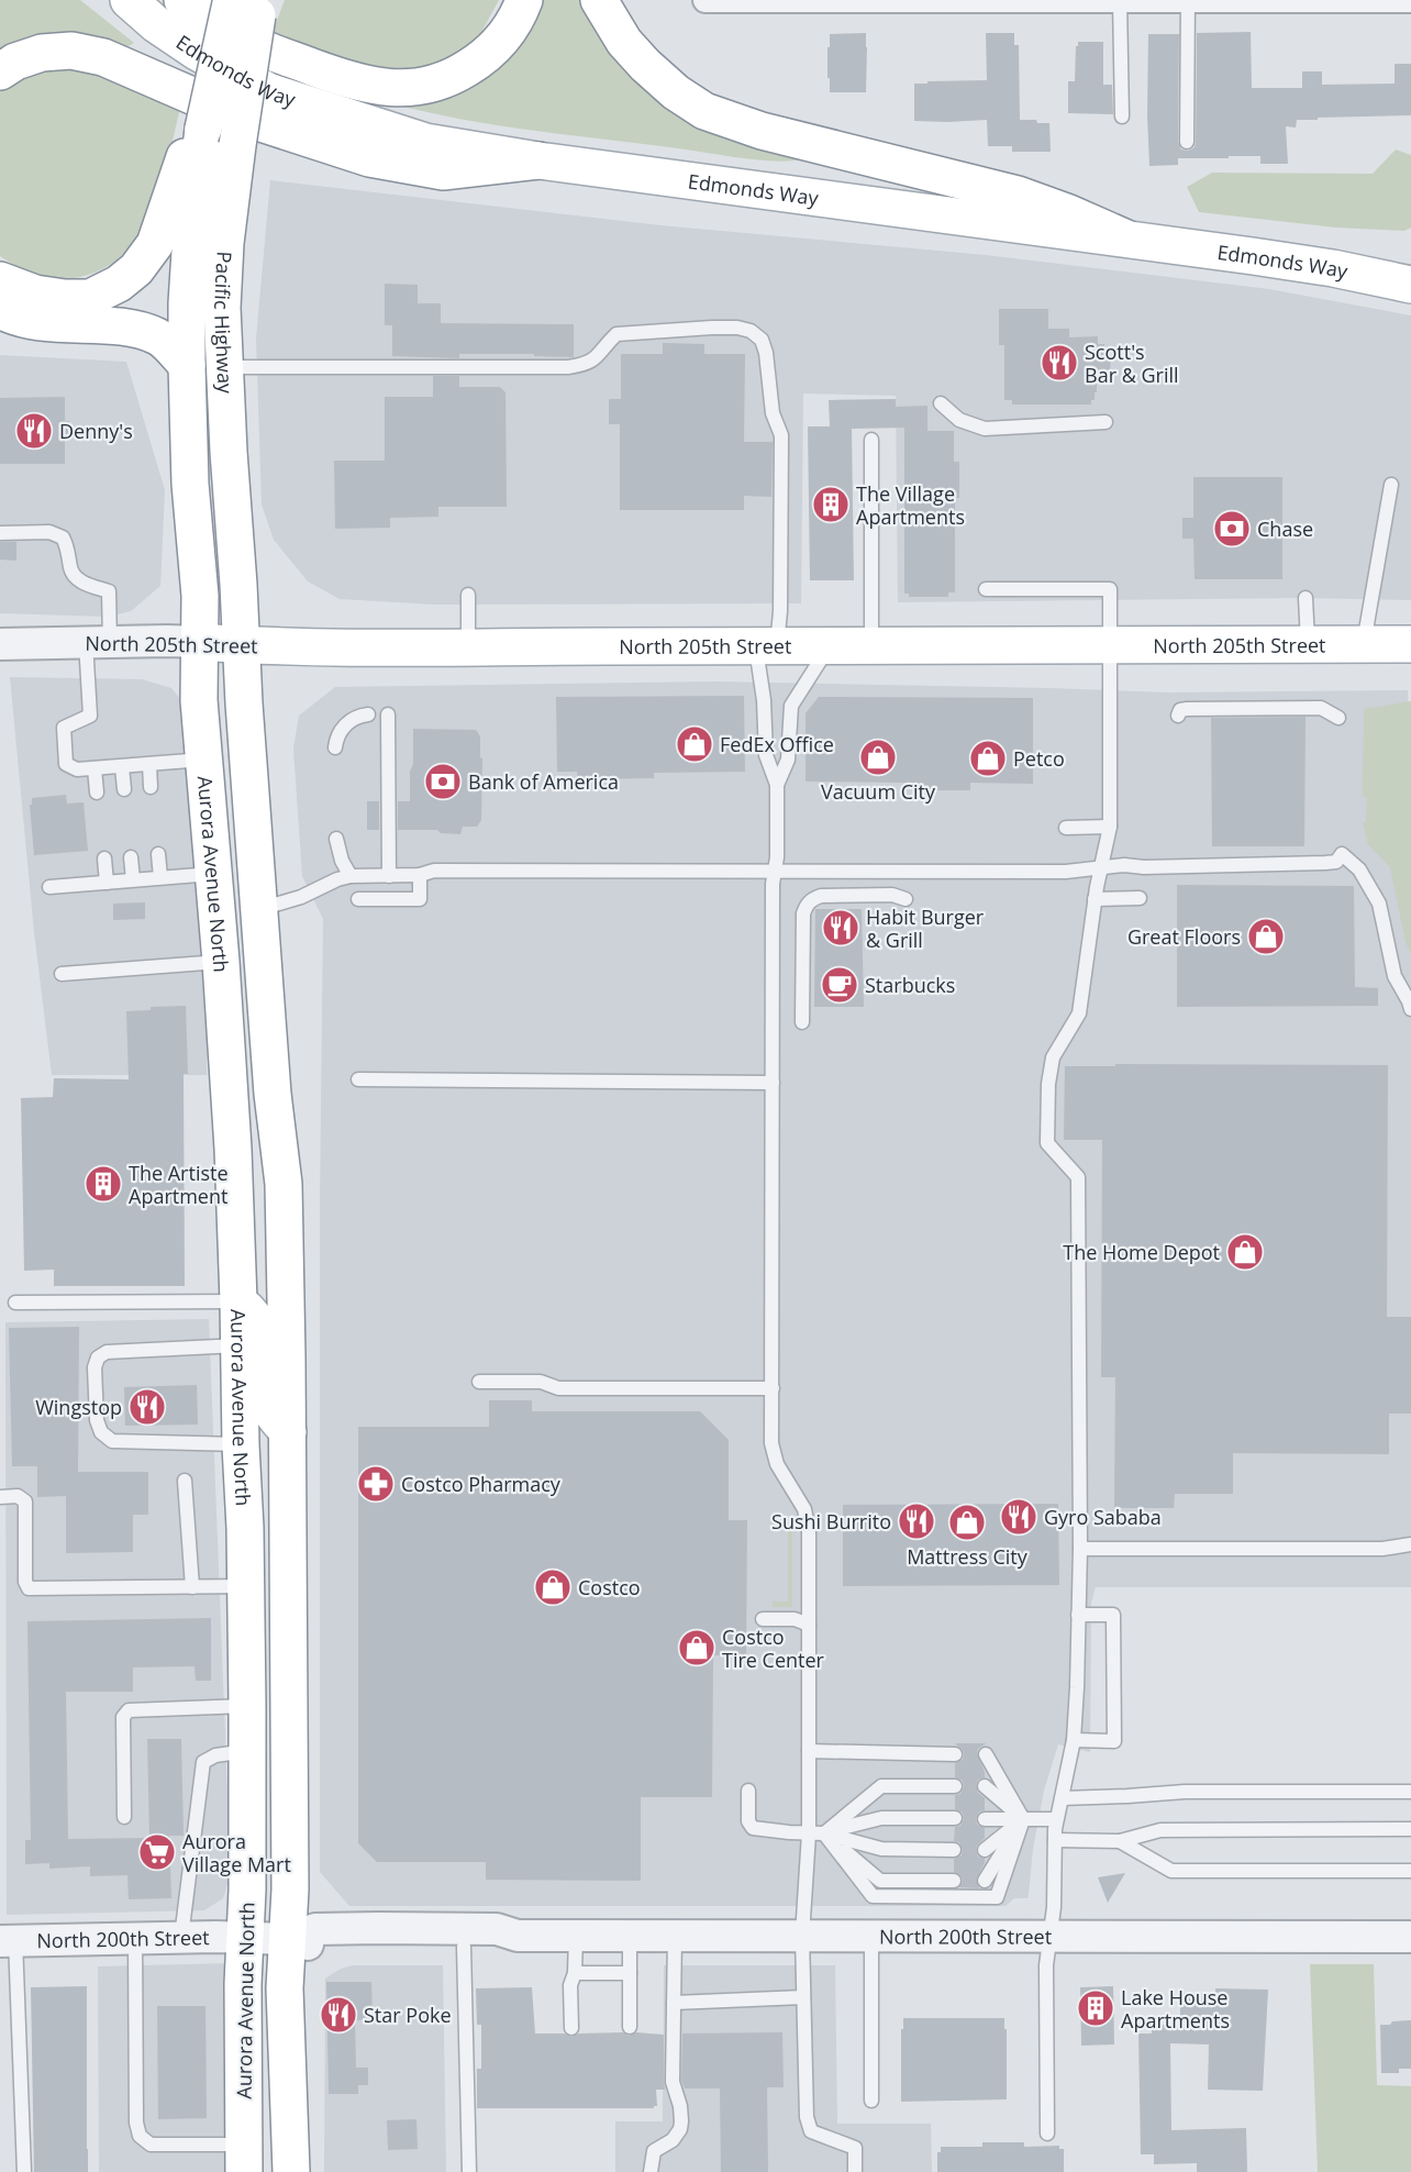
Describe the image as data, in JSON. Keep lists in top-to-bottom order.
{
  "streets": {
    "main road": [
      "Edmonds Way",
      "Pacific Highway",
      "North 205th Street",
      "Aurora Avenue North"
    ],
    "street": ["North 200th Street"]
  },
  "crossings": [
    ["Pacific Highway", "North 205th Street"],
    ["Pacific Highway", "Aurora Avenue North"],
    ["North 205th Street", "Aurora Avenue North"],
    ["Aurora Avenue North", "North 200th Street"]
  ],
  "places": {
    "restaurant": [
      "Scott's Bar & Grill",
      "Denny's",
      "Habit Burger & Grill",
      "Wingstop",
      "Gyro Sababa",
      "Sushi Burrito",
      "Star Poke"
    ],
    "building": ["The Village Apartments", "The Artiste Apartment", "Lake House Apartments"],
    "bank": ["Chase", "Bank of America"],
    "shop": [
      "FedEx Office",
      "Vacuum City",
      "Petco",
      "Great Floors",
      "The Home Depot",
      "Mattress City",
      "Costco",
      "Costco Tire Center"
    ],
    "cafe": ["Starbucks"],
    "pharmacy": ["Costco Pharmacy"],
    "supermarket": ["Aurora Village Mart"]
  }
}
